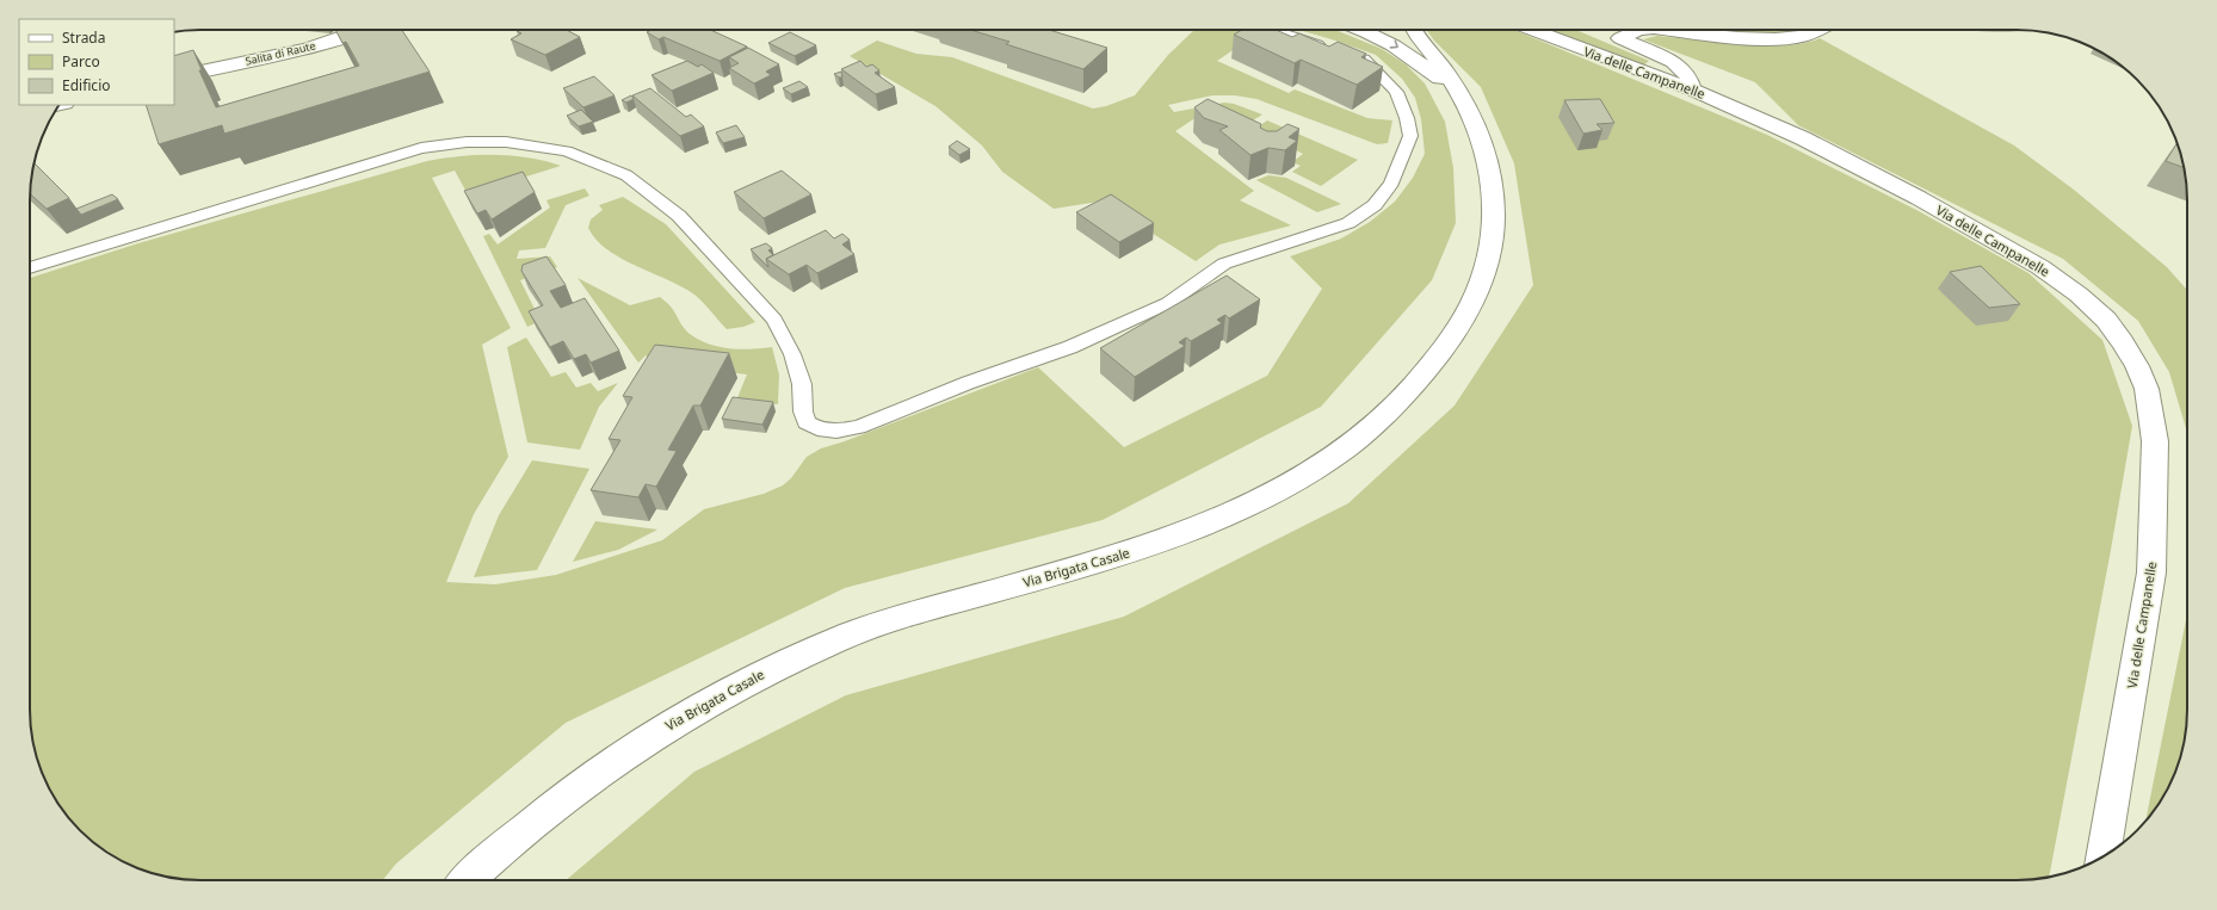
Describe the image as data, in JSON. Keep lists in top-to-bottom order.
{
  "streets": {
    "street": ["Salita di Raute", "Via delle Campanelle", "Via Brigata Casale"]
  },
  "legend": ["Strada", "Parco", "Edificio"]
}
